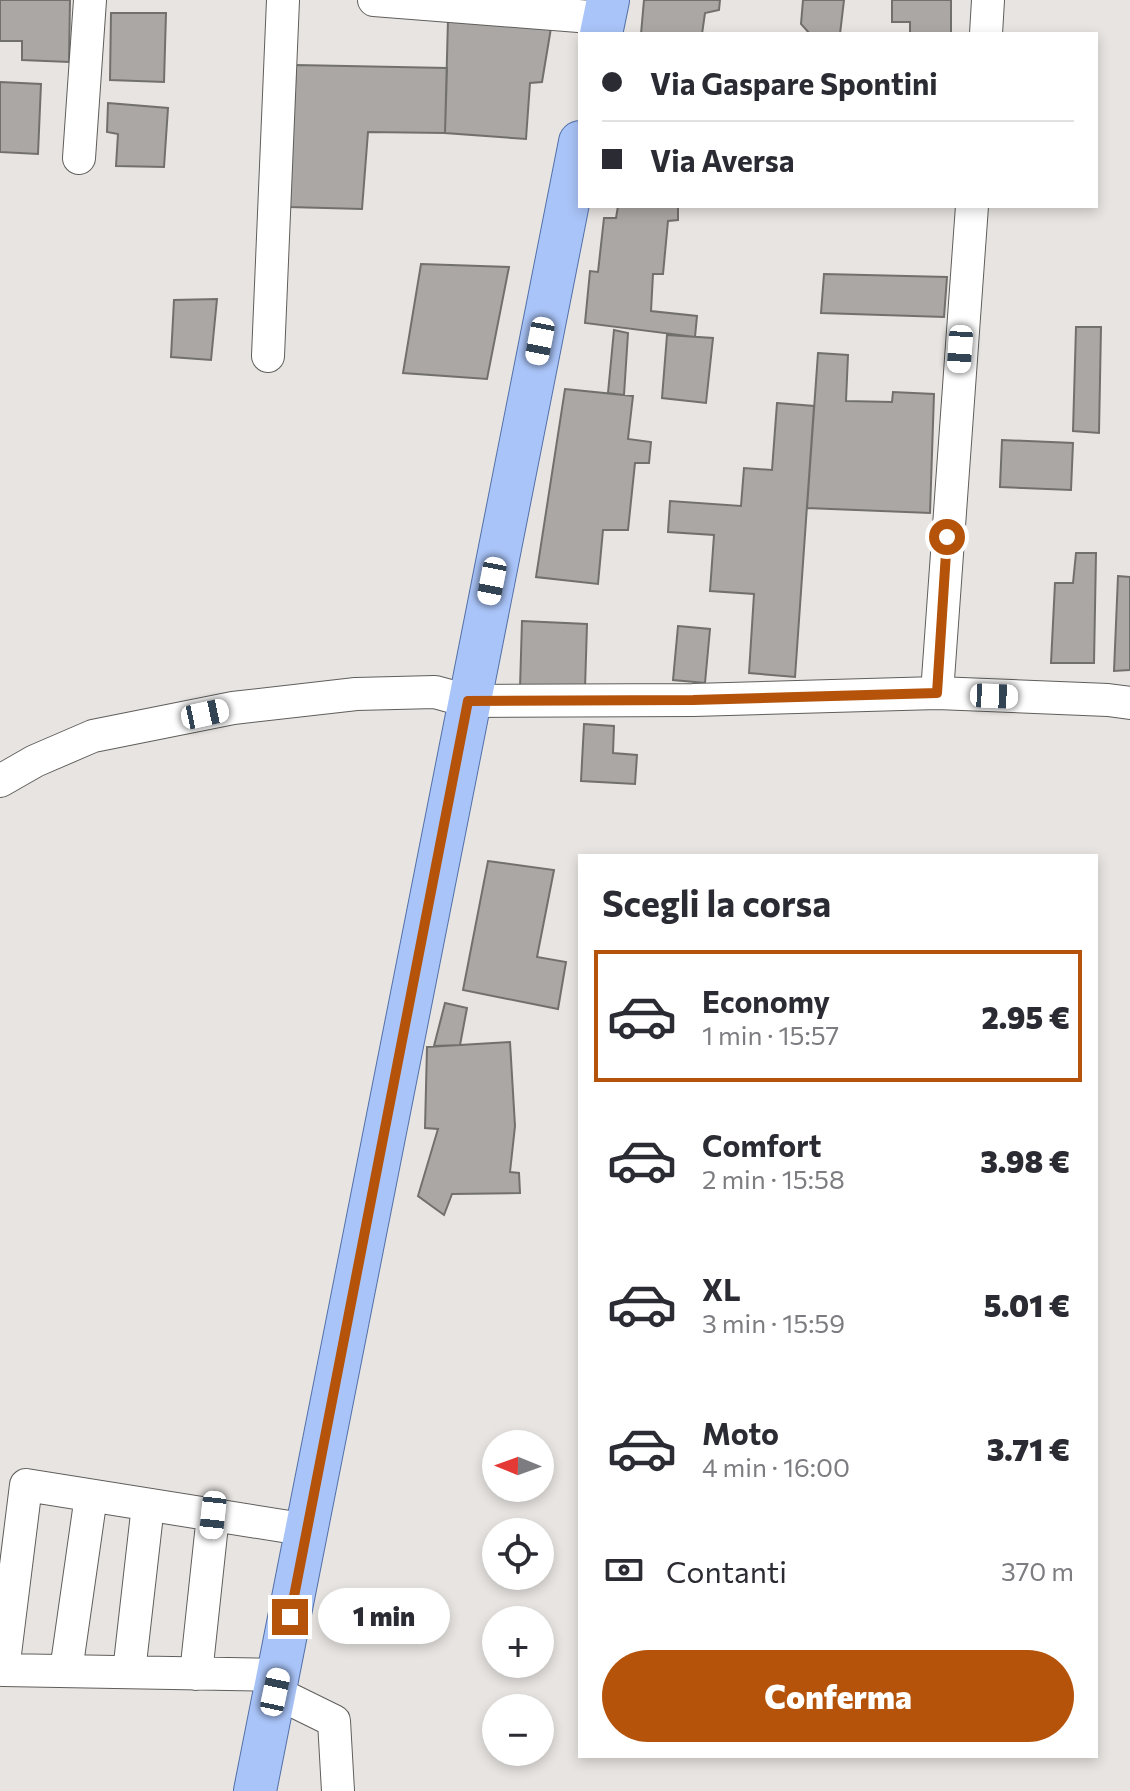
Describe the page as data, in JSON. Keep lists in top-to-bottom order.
{
  "north": "left",
  "page": {
    "banner": ["Via Gaspare Spontini", "Via Aversa"],
    "heading": "Scegli la corsa",
    "list": [
      {
        "name": "Economy",
        "note": "1 min · 15:57",
        "value": "2.95 €"
      },
      {
        "name": "Comfort",
        "note": "2 min · 15:58",
        "value": "3.98 €"
      },
      {
        "name": "XL",
        "note": "3 min · 15:59",
        "value": "5.01 €"
      },
      {
        "name": "Moto",
        "note": "4 min · 16:00",
        "value": "3.71 €"
      }
    ],
    "map_buttons": ["+", "−"],
    "pay": ["Contanti", "370 m"],
    "bubble": "1 min",
    "buttons": "Conferma"
  }
}
